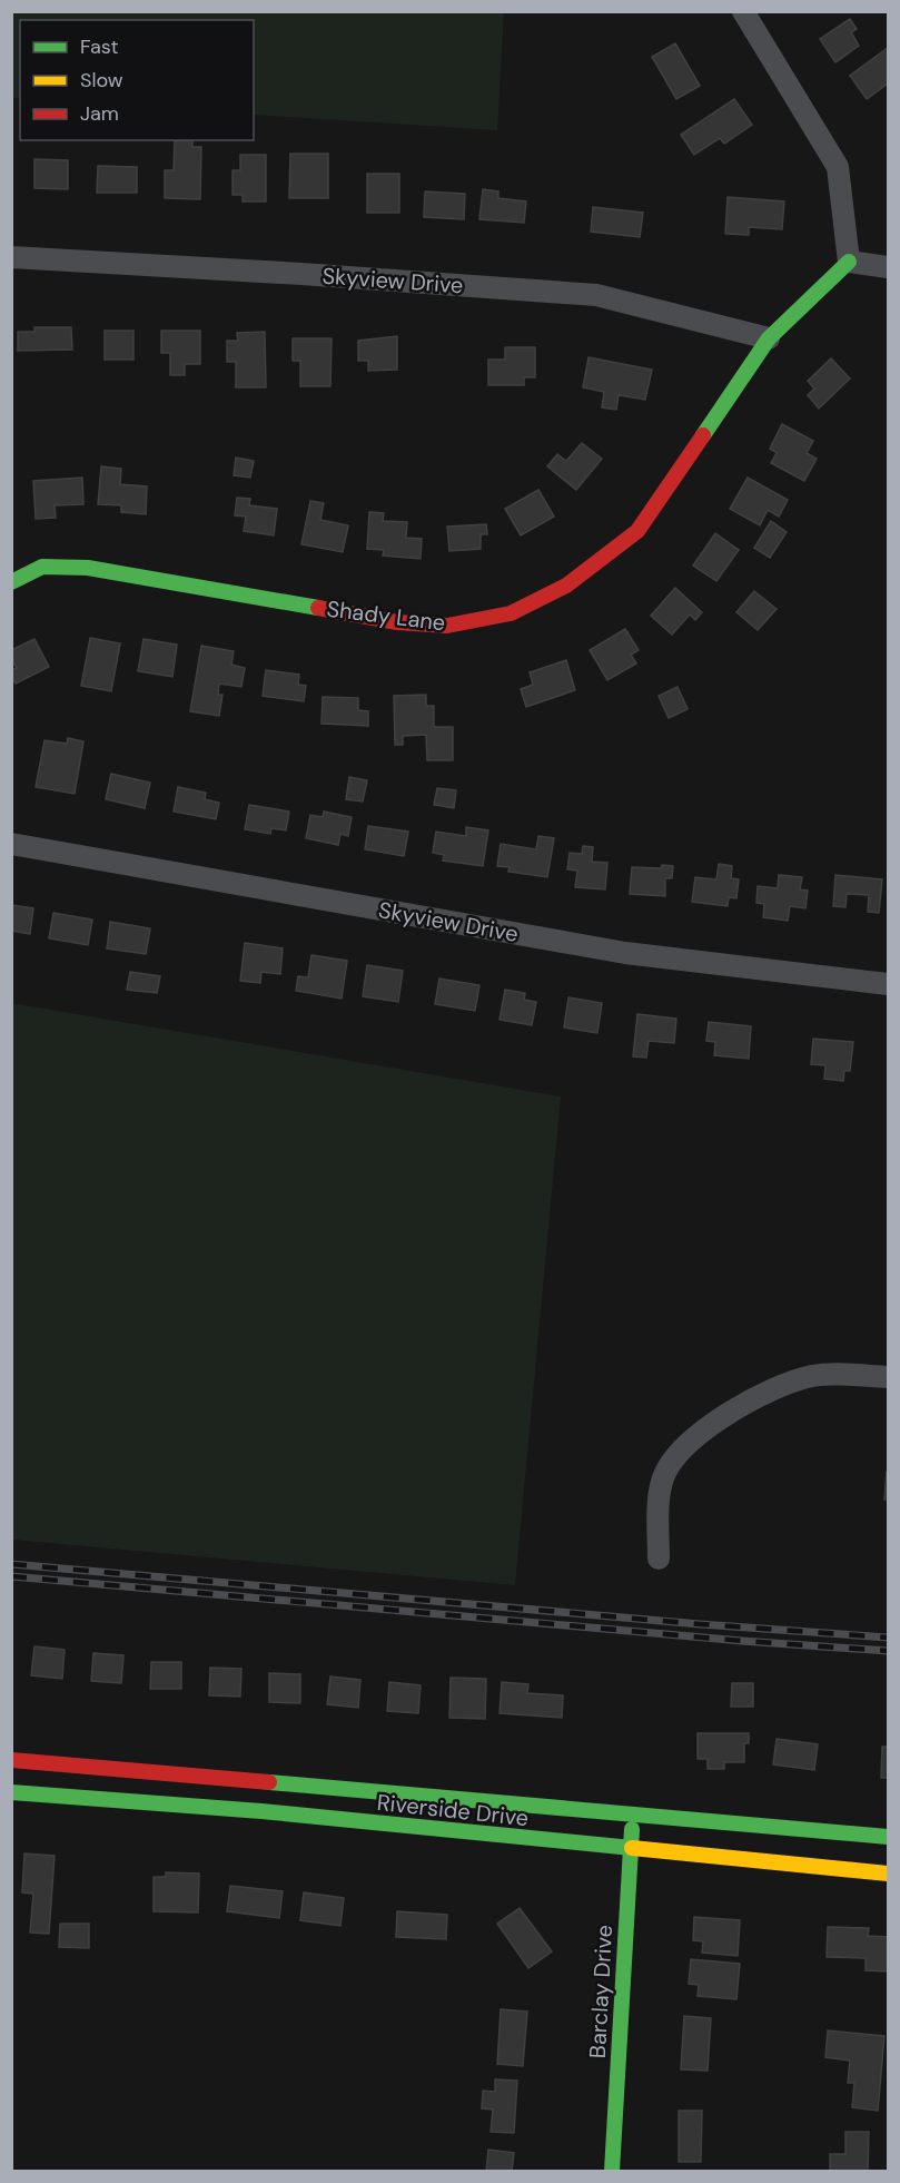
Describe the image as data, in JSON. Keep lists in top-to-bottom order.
{
  "streets": {
    "street": [
      "Skyview Drive",
      "Shady Lane",
      "Riverside Drive",
      "Barclay Drive"
    ]
  },
  "crossings": [
    ["Skyview Drive", "Shady Lane"],
    ["Riverside Drive", "Barclay Drive"]
  ],
  "legend": ["Fast", "Slow", "Jam"]
}
